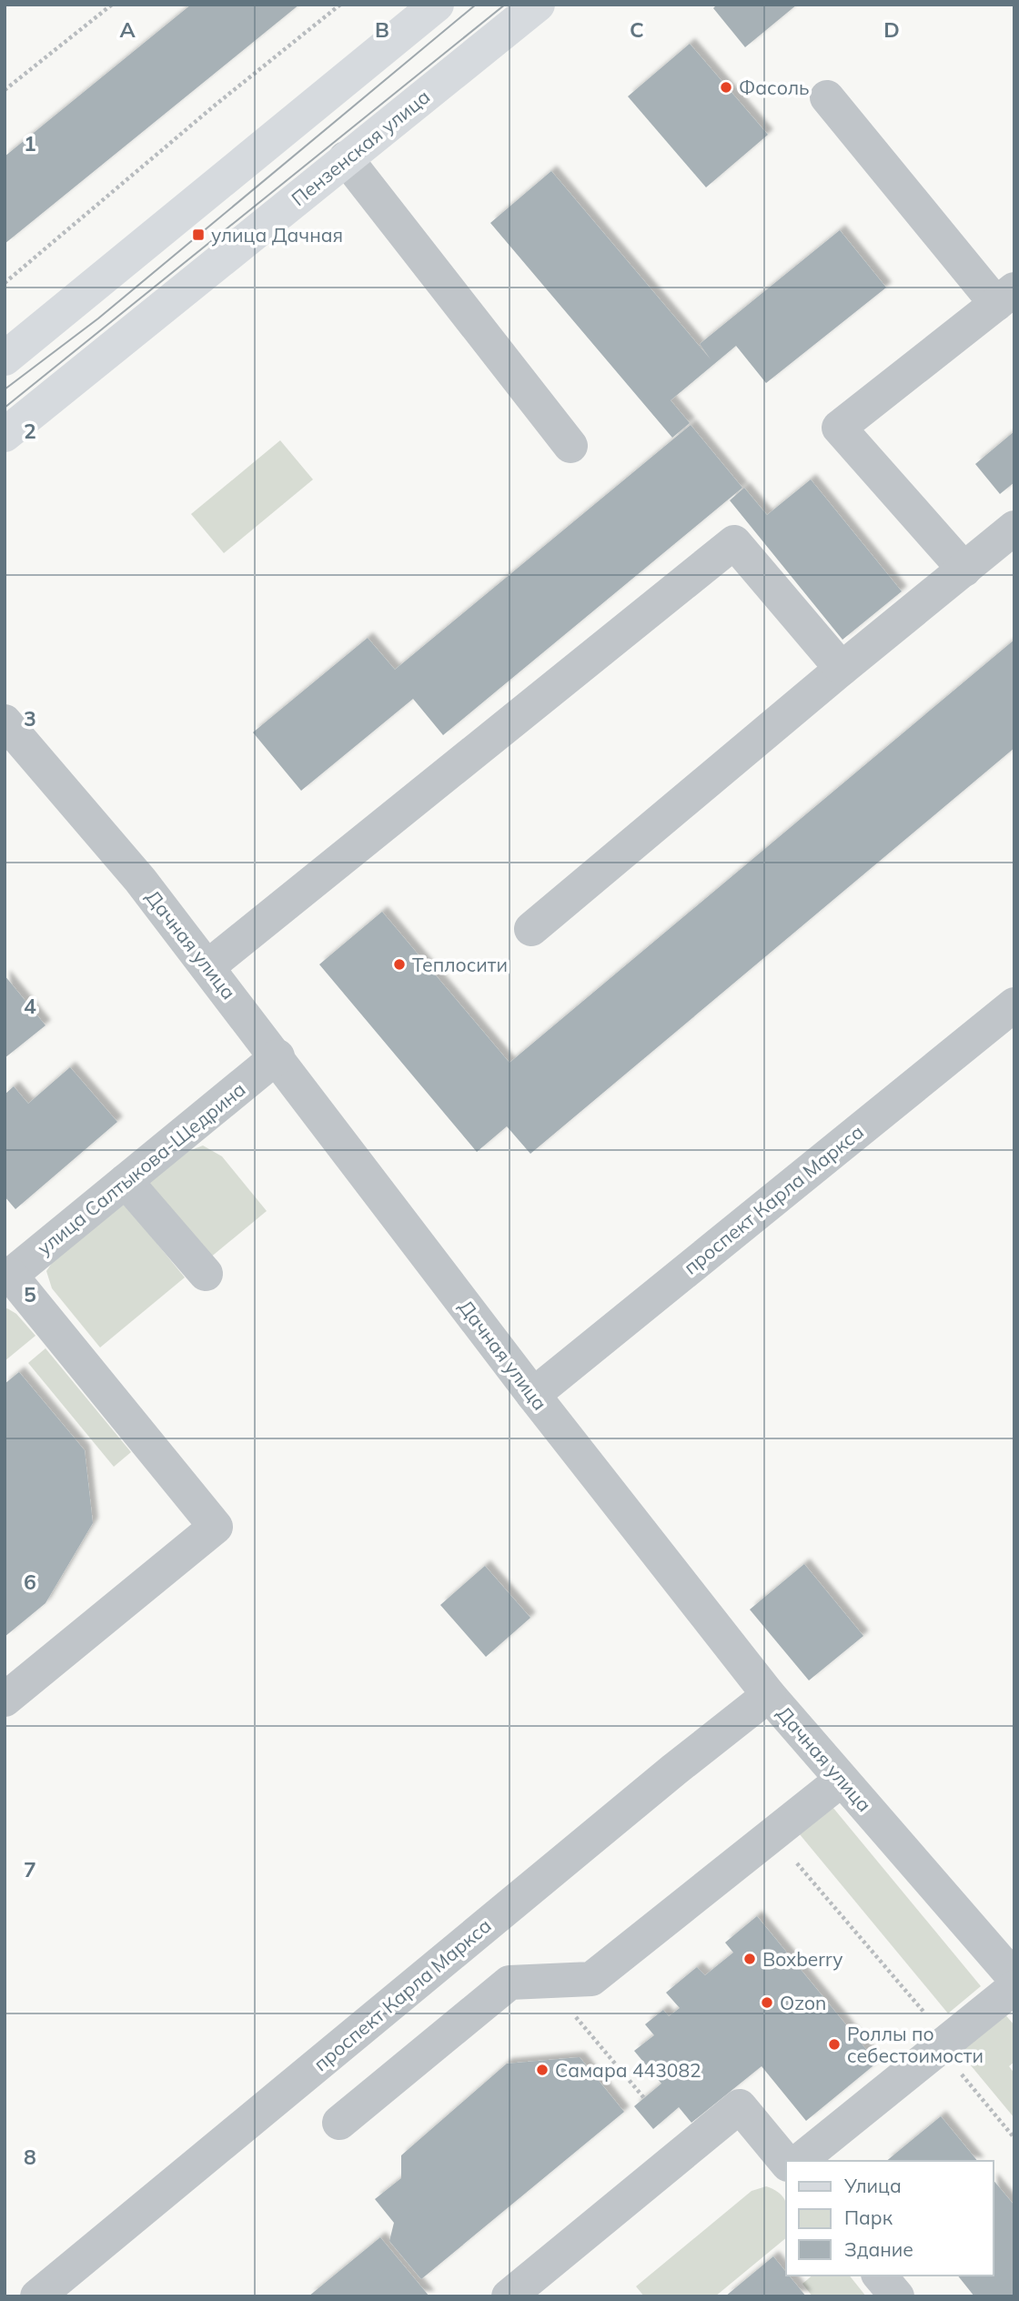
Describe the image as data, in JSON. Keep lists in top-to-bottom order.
{
  "streets": {
    "main road": ["Пензенская улица"],
    "street": ["Дачная улица", "улица Салтыкова-Щедрина", "проспект Карла Маркса"]
  },
  "crossings": [
    ["Дачная улица", "улица Салтыкова-Щедрина"],
    ["Дачная улица", "проспект Карла Маркса"]
  ],
  "places": {
    "other": [
      "Фасоль",
      "Теплосити",
      "Boxberry",
      "Ozon",
      "Роллы по себестоимости",
      "Самара 443082"
    ],
    "transit": ["улица Дачная"]
  },
  "legend": ["Улица", "Парк", "Здание"],
  "grid": {
    "columns": [
      "A",
      "B",
      "C",
      "D"
    ],
    "rows": [
      "1",
      "2",
      "3",
      "4",
      "5",
      "6",
      "7",
      "8"
    ]
  }
}
